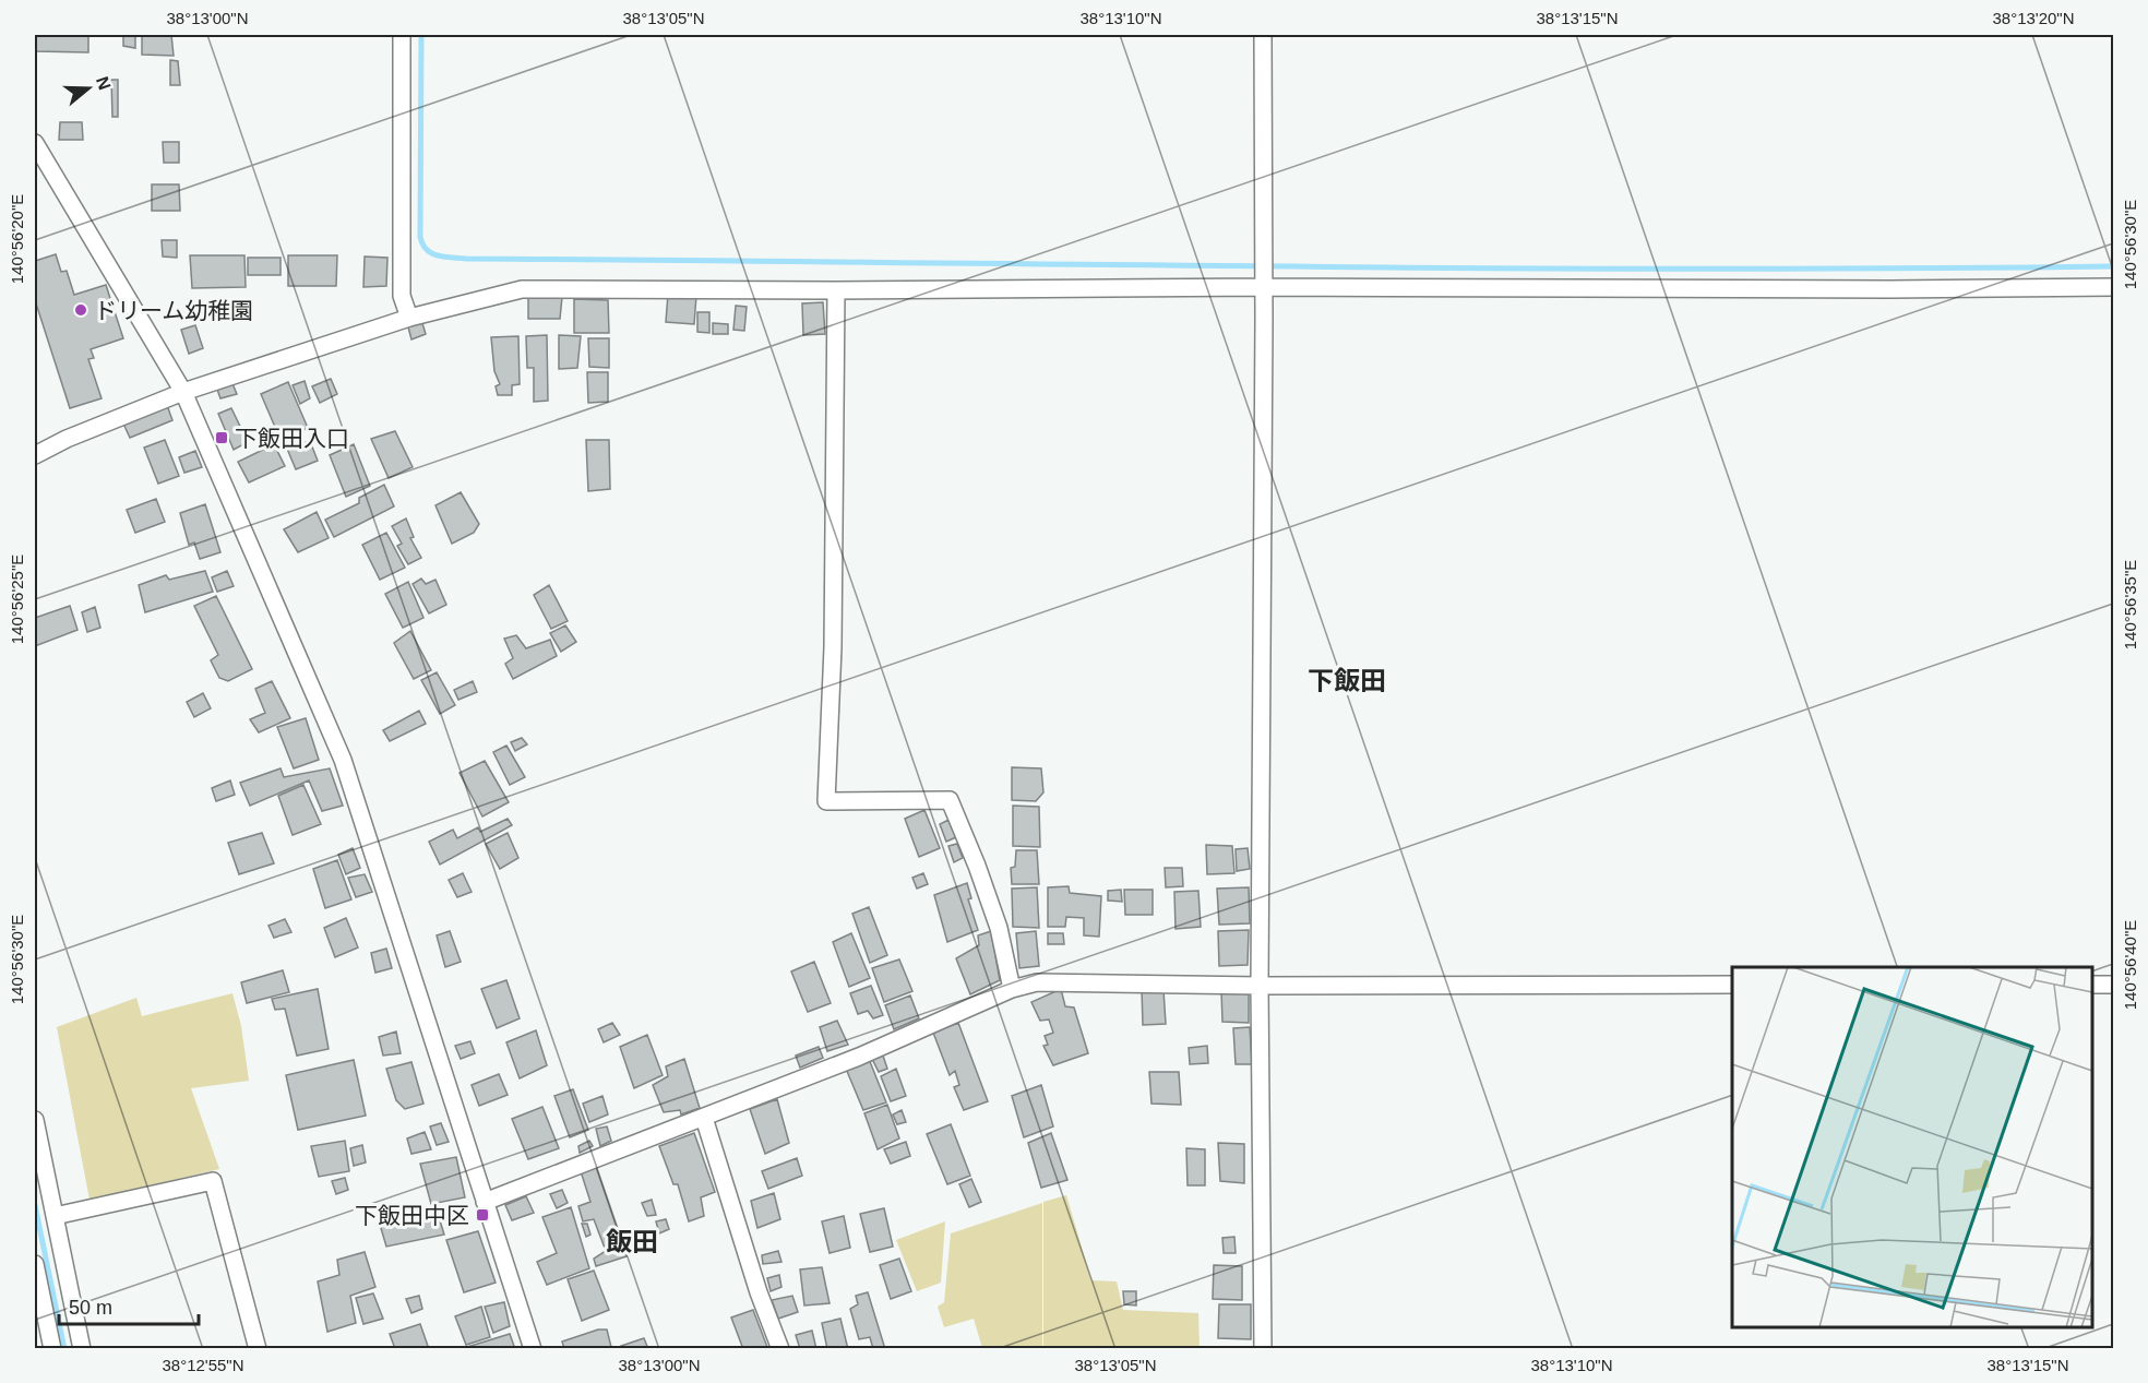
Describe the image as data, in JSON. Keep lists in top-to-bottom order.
{
  "districts": ["下飯田", "飯田"],
  "places": {
    "other": ["ドリーム幼稚園"],
    "transit": ["下飯田入口", "下飯田中区"]
  },
  "scale_bar": "50 m",
  "north": "right",
  "coordinates": [
    "38°13'00\"N",
    "38°13'05\"N",
    "38°13'10\"N",
    "38°13'15\"N",
    "38°13'20\"N",
    "140°56'20\"E",
    "140°56'30\"E",
    "140°56'25\"E",
    "140°56'35\"E",
    "140°56'40\"E",
    "38°12'55\"N"
  ]
}
